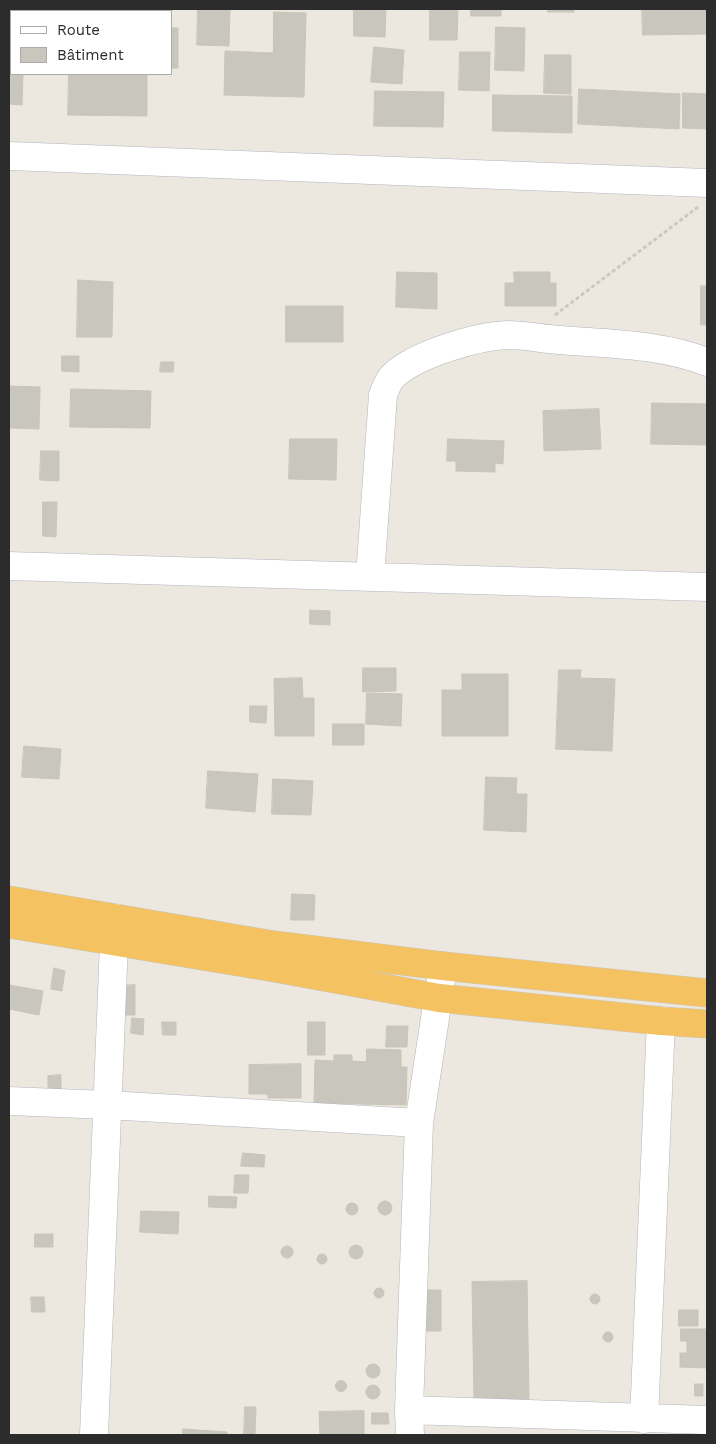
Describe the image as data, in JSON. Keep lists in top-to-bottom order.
{
  "legend": ["Route", "Bâtiment"]
}
